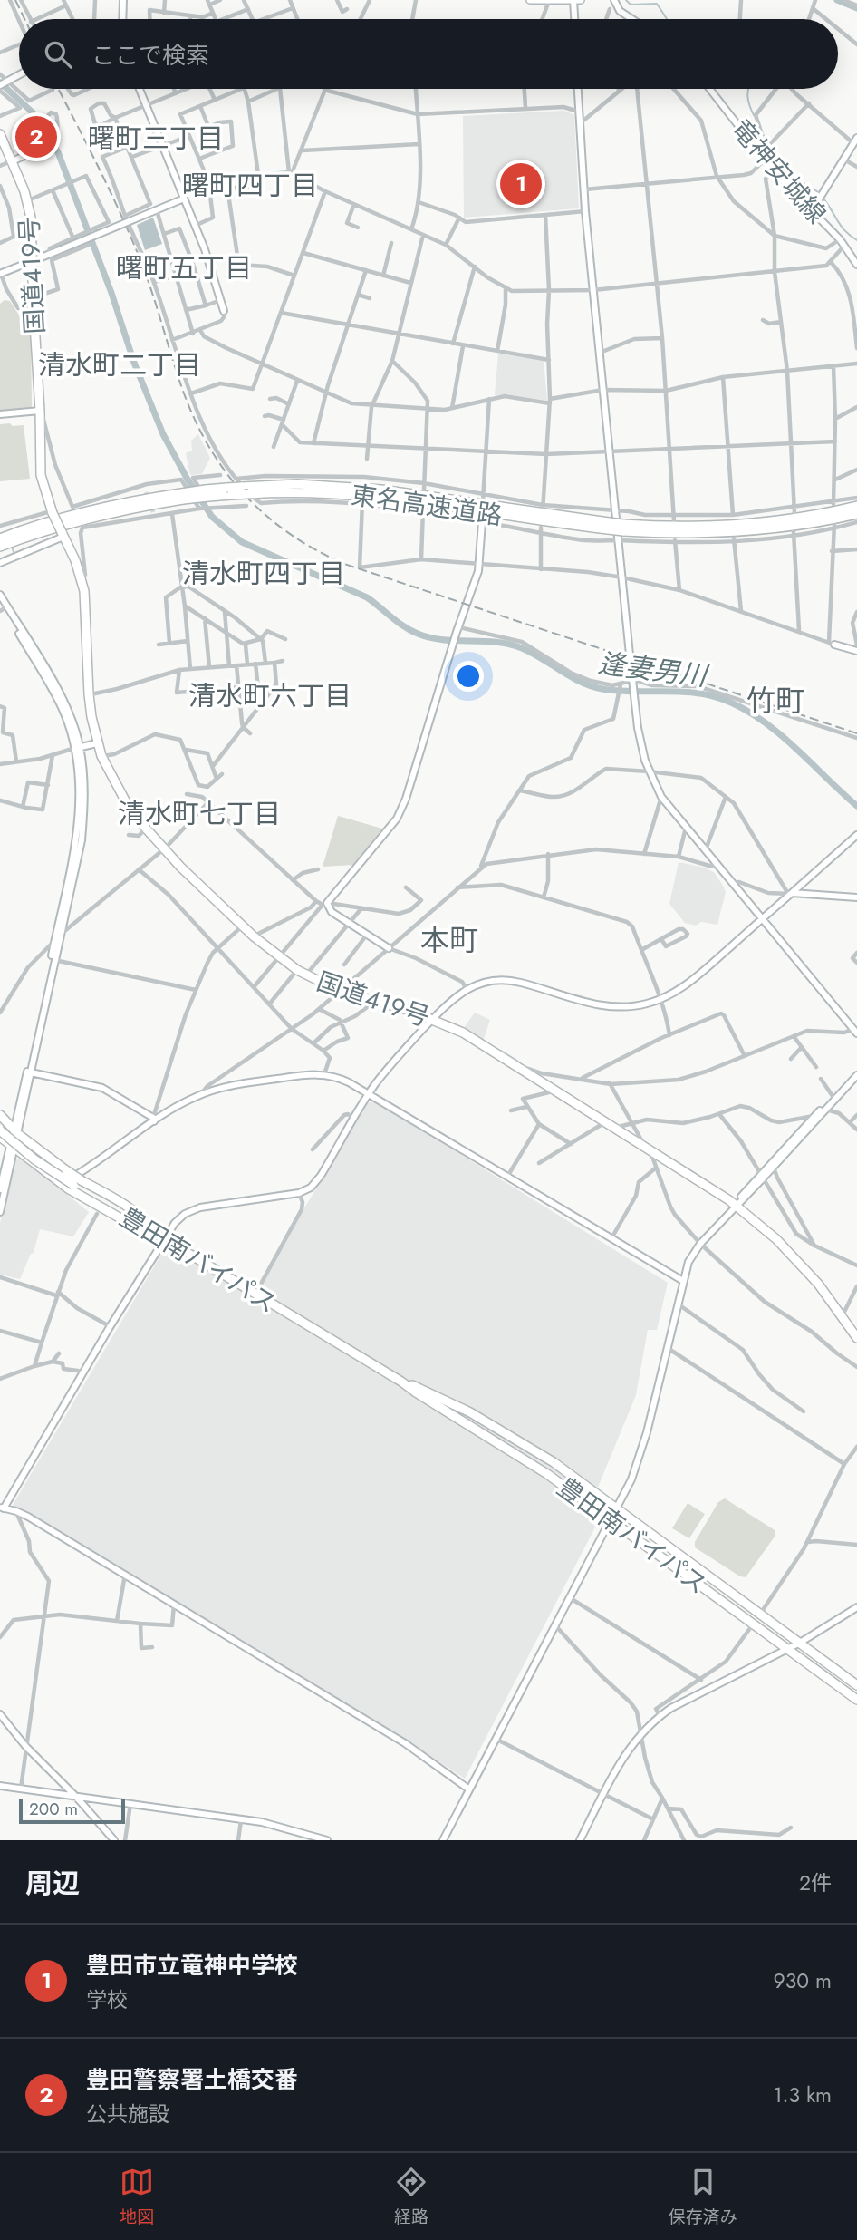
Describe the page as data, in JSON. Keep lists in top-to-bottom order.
{
  "streets": {
    "highway": ["国道419号", "東名高速道路", "豊田南バイパス"],
    "street": ["竜神安城線"]
  },
  "districts": [
    "曙町三丁目",
    "曙町四丁目",
    "曙町五丁目",
    "清水町二丁目",
    "清水町四丁目",
    "清水町六丁目",
    "竹町",
    "清水町七丁目",
    "本町"
  ],
  "water": ["逢妻男川"],
  "scale_bar": "200 m",
  "page": {
    "search": "ここで検索",
    "pins": ["2", "1"],
    "scale": "200 m",
    "heading": ["周辺", "2件"],
    "list": [
      {
        "mark": "1",
        "name": "豊田市立竜神中学校",
        "note": "学校",
        "value": "930 m"
      },
      {
        "mark": "2",
        "name": "豊田警察署土橋交番",
        "note": "公共施設",
        "value": "1.3 km"
      }
    ],
    "nav": ["地図", "経路", "保存済み"]
  }
}
